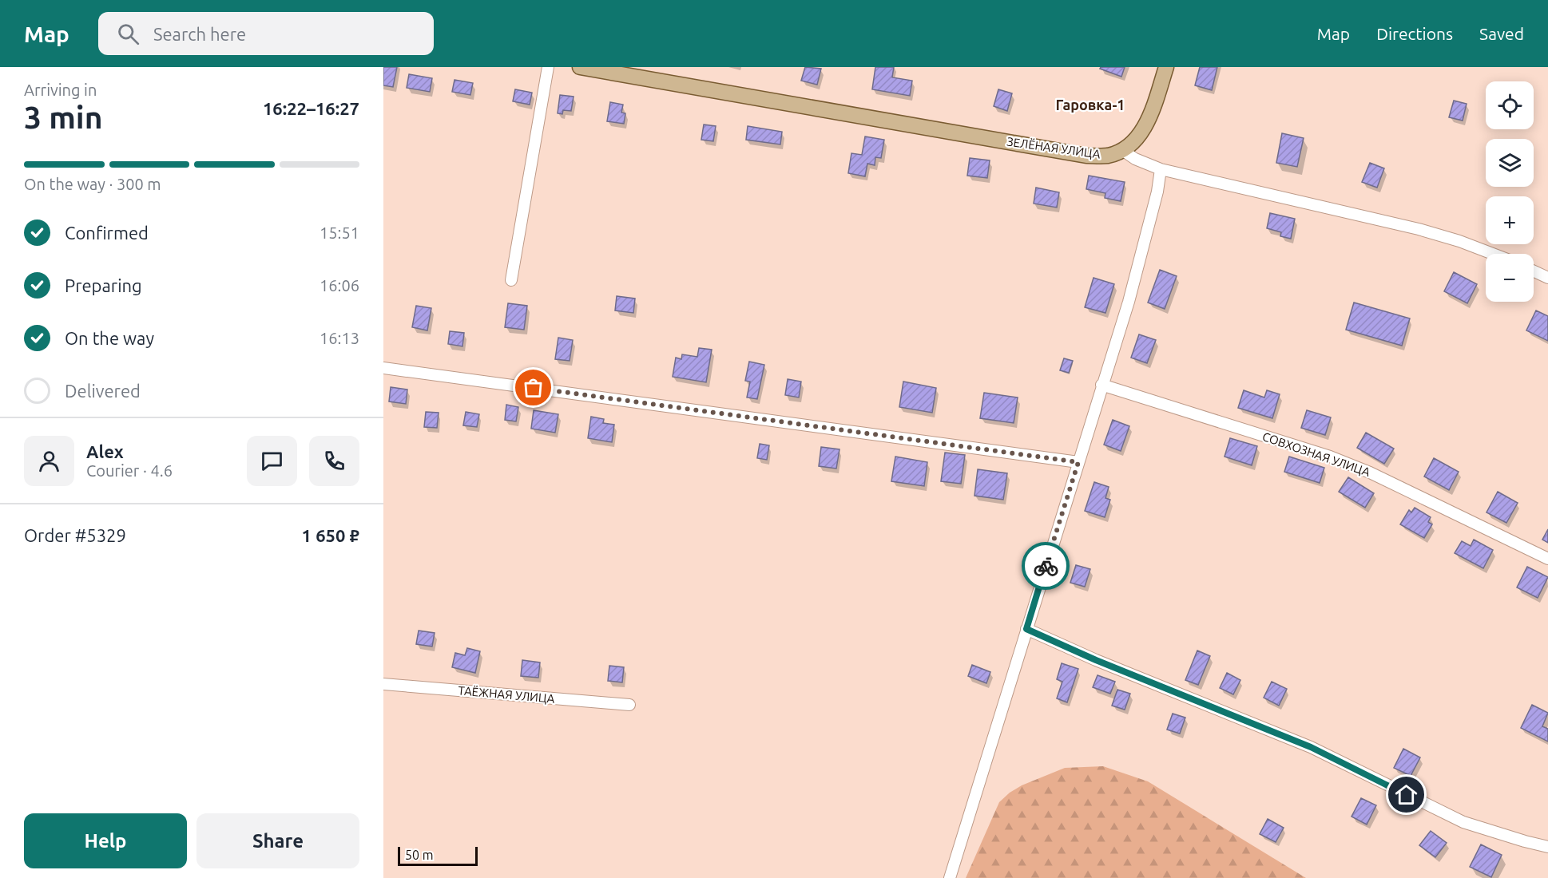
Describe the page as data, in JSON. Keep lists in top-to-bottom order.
{
  "streets": {
    "main road": ["ЗЕЛЁНАЯ УЛИЦА"],
    "street": ["СОВХОЗНАЯ УЛИЦА", "ТАЁЖНАЯ УЛИЦА"]
  },
  "districts": ["Гаровка-1"],
  "scale_bar": "50 m",
  "page": {
    "header": "Map",
    "search": "Search here",
    "nav": ["Map", "Directions", "Saved"],
    "heading": ["3 min", "Arriving in", "16:22–16:27"],
    "panel": [
      "Alex",
      "Courier · 4.6",
      "Order #5329",
      "1 650 ₽"
    ],
    "map_buttons": ["+", "−"],
    "bar": "On the way · 300 m",
    "list": [
      ["Confirmed", "15:51"],
      ["Preparing", "16:06"],
      ["On the way", "16:13"],
      "Delivered"
    ],
    "buttons": ["Help", "Share"],
    "scale": "50 m"
  }
}
